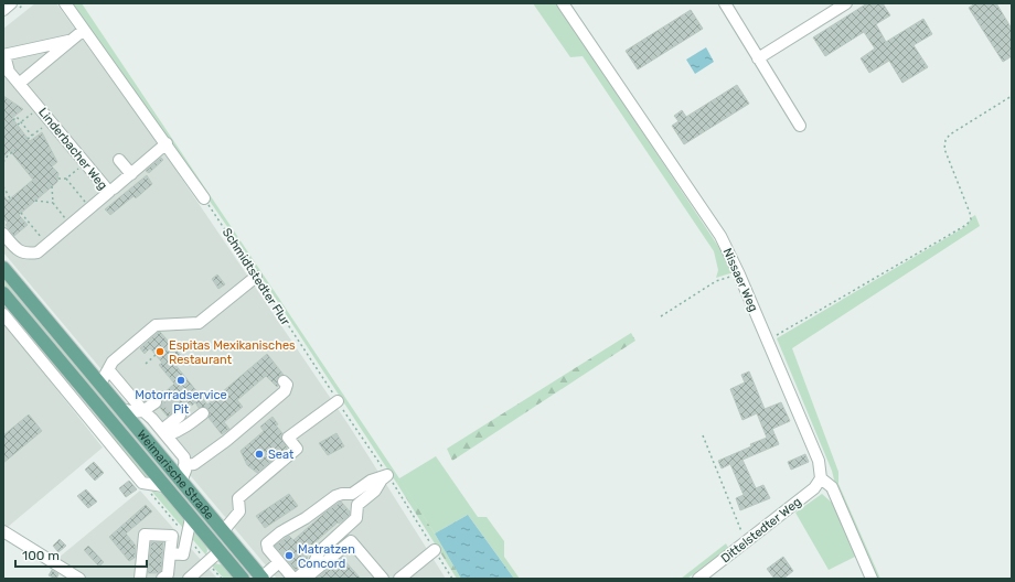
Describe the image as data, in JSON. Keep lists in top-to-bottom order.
{
  "streets": {
    "main road": ["Weimarische Straße"],
    "street": ["Linderbacher Weg", "Nissaer Weg", "Dittelstedter Weg"],
    "path": ["Schmidtstedter Flur"]
  },
  "crossings": [
    ["Nissaer Weg", "Dittelstedter Weg"]
  ],
  "places": [
    "Espitas Mexikanisches Restaurant",
    "Motorradservice Pit",
    "Seat",
    "Matratzen Concord"
  ],
  "scale_bar": "100 m"
}
